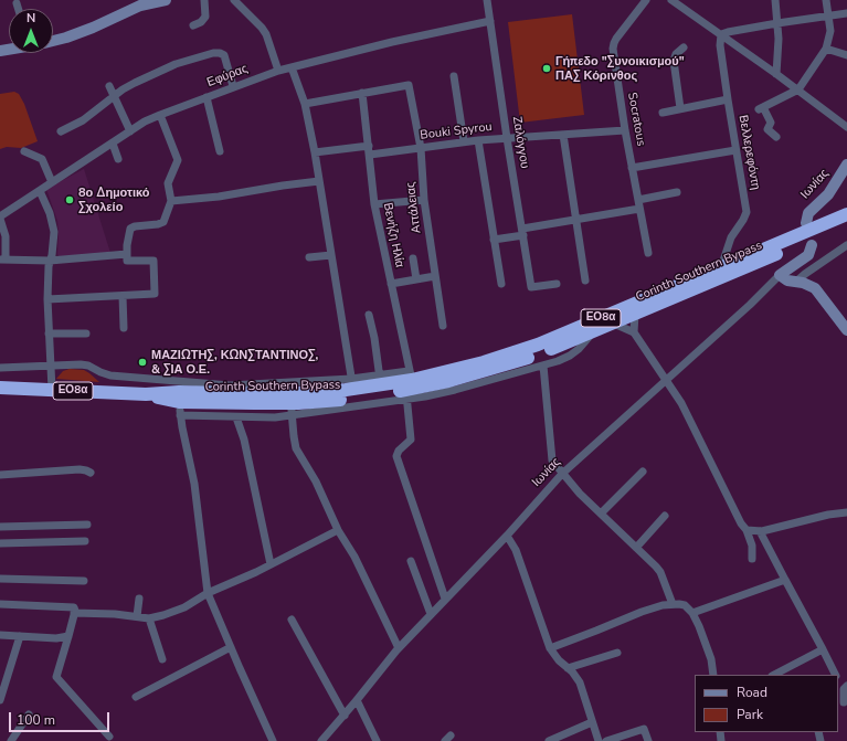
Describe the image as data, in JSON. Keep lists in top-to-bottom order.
{
  "streets": {
    "highway": ["Corinth Southern Bypass", "ΕΟ8α"],
    "street": [
      "Εφύρας",
      "Socratous",
      "Bouki Spyrou",
      "Ζαλόγγου",
      "Βελλερεφόντη",
      "Ιωνίας",
      "Αττάλειας",
      "Βενήζη Ηλία"
    ]
  },
  "crossings": [
    ["Εφύρας", "Ζαλόγγου"],
    ["Socratous", "Bouki Spyrou"],
    ["Bouki Spyrou", "Ζαλόγγου"],
    ["Bouki Spyrou", "Αττάλειας"],
    ["Bouki Spyrou", "Βενήζη Ηλία"],
    ["Βελλερεφόντη", "Corinth Southern Bypass"],
    ["Ιωνίας", "Βενήζη Ηλία"],
    ["Αττάλειας", "Βενήζη Ηλία"],
    ["Βενήζη Ηλία", "Corinth Southern Bypass"]
  ],
  "places": ["Γήπεδο \"Συνοικισμού\" ΠΑΣ Κόρινθος", "8ο Δημοτικό Σχολείο", "ΜΑΖΙΩΤΗΣ, ΚΩΝΣΤΑΝΤΙΝΟΣ, & ΣΙΑ Ο.Ε."],
  "legend": ["Road", "Park"],
  "scale_bar": "100 m",
  "north": "top"
}
